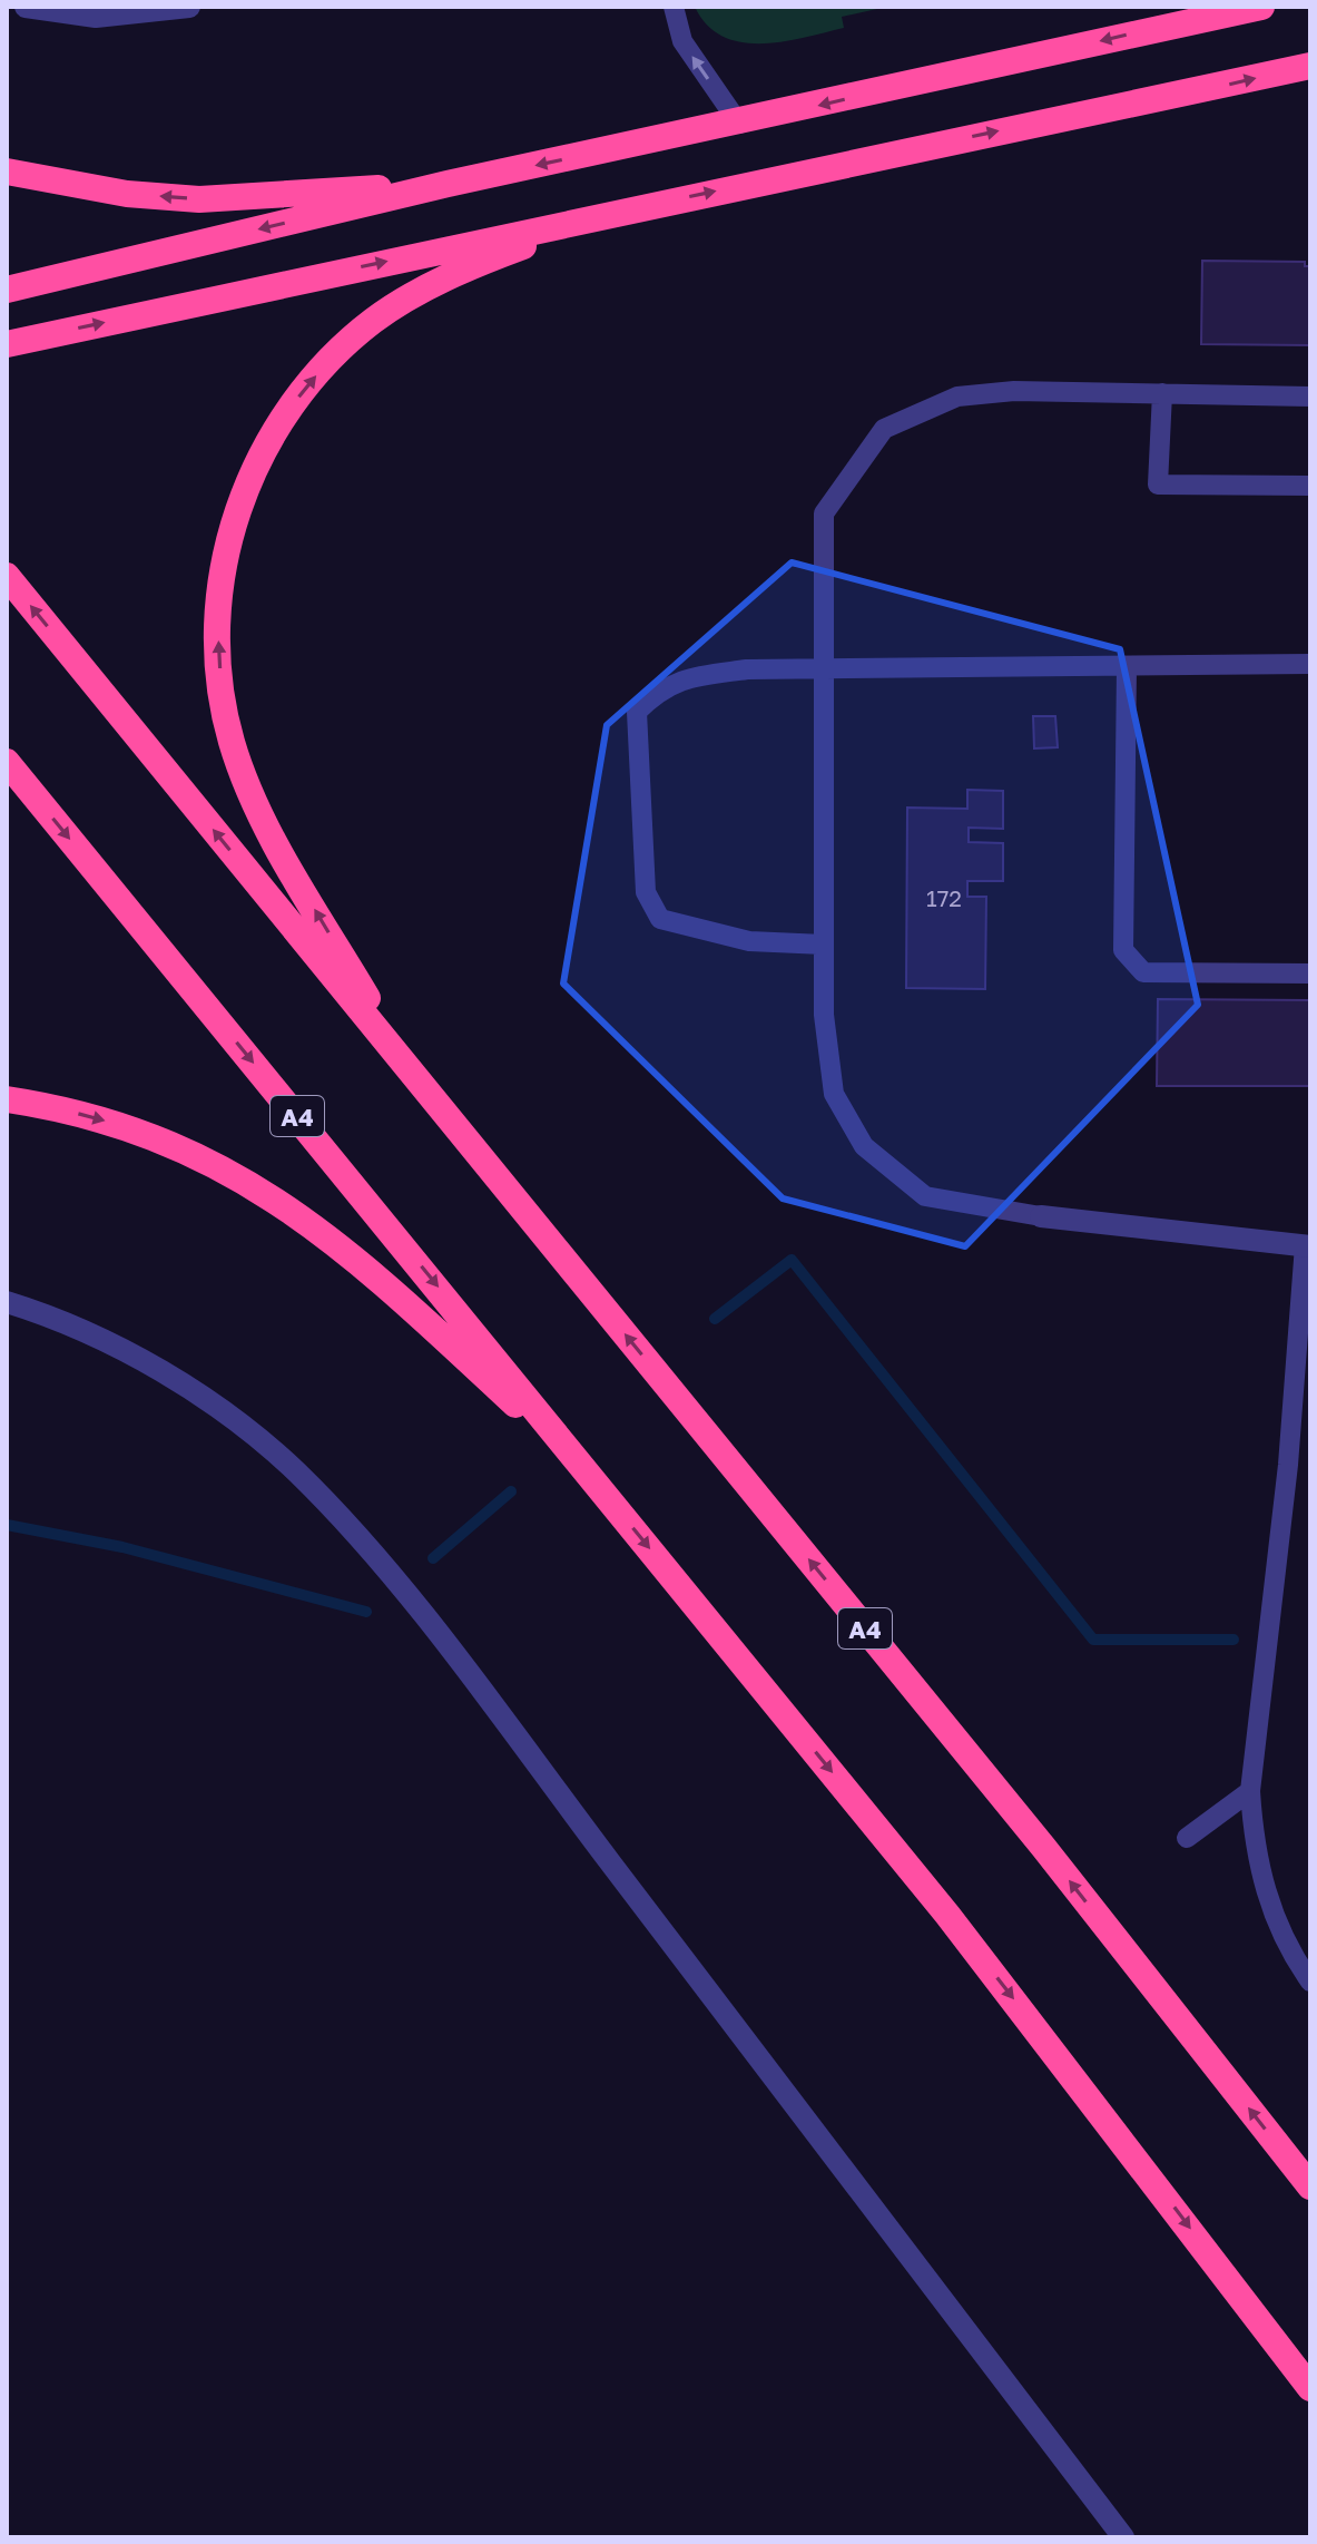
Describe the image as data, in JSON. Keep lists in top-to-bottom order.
{
  "streets": {
    "highway": ["A4"]
  },
  "house_numbers": ["172"]
}
